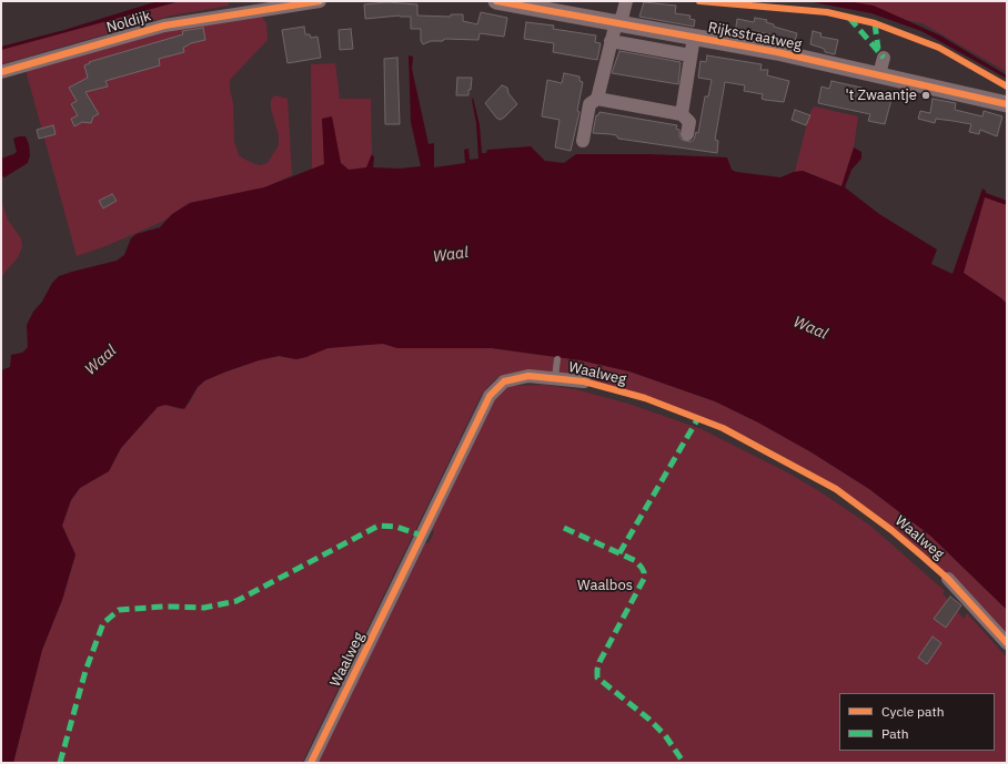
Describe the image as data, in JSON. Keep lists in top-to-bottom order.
{
  "streets": {
    "street": ["Noldijk", "Rijksstraatweg", "Waalweg"]
  },
  "water": ["Waal"],
  "parks": ["Waalbos"],
  "places": ["'t Zwaantje"],
  "legend": ["Cycle path", "Path"]
}
